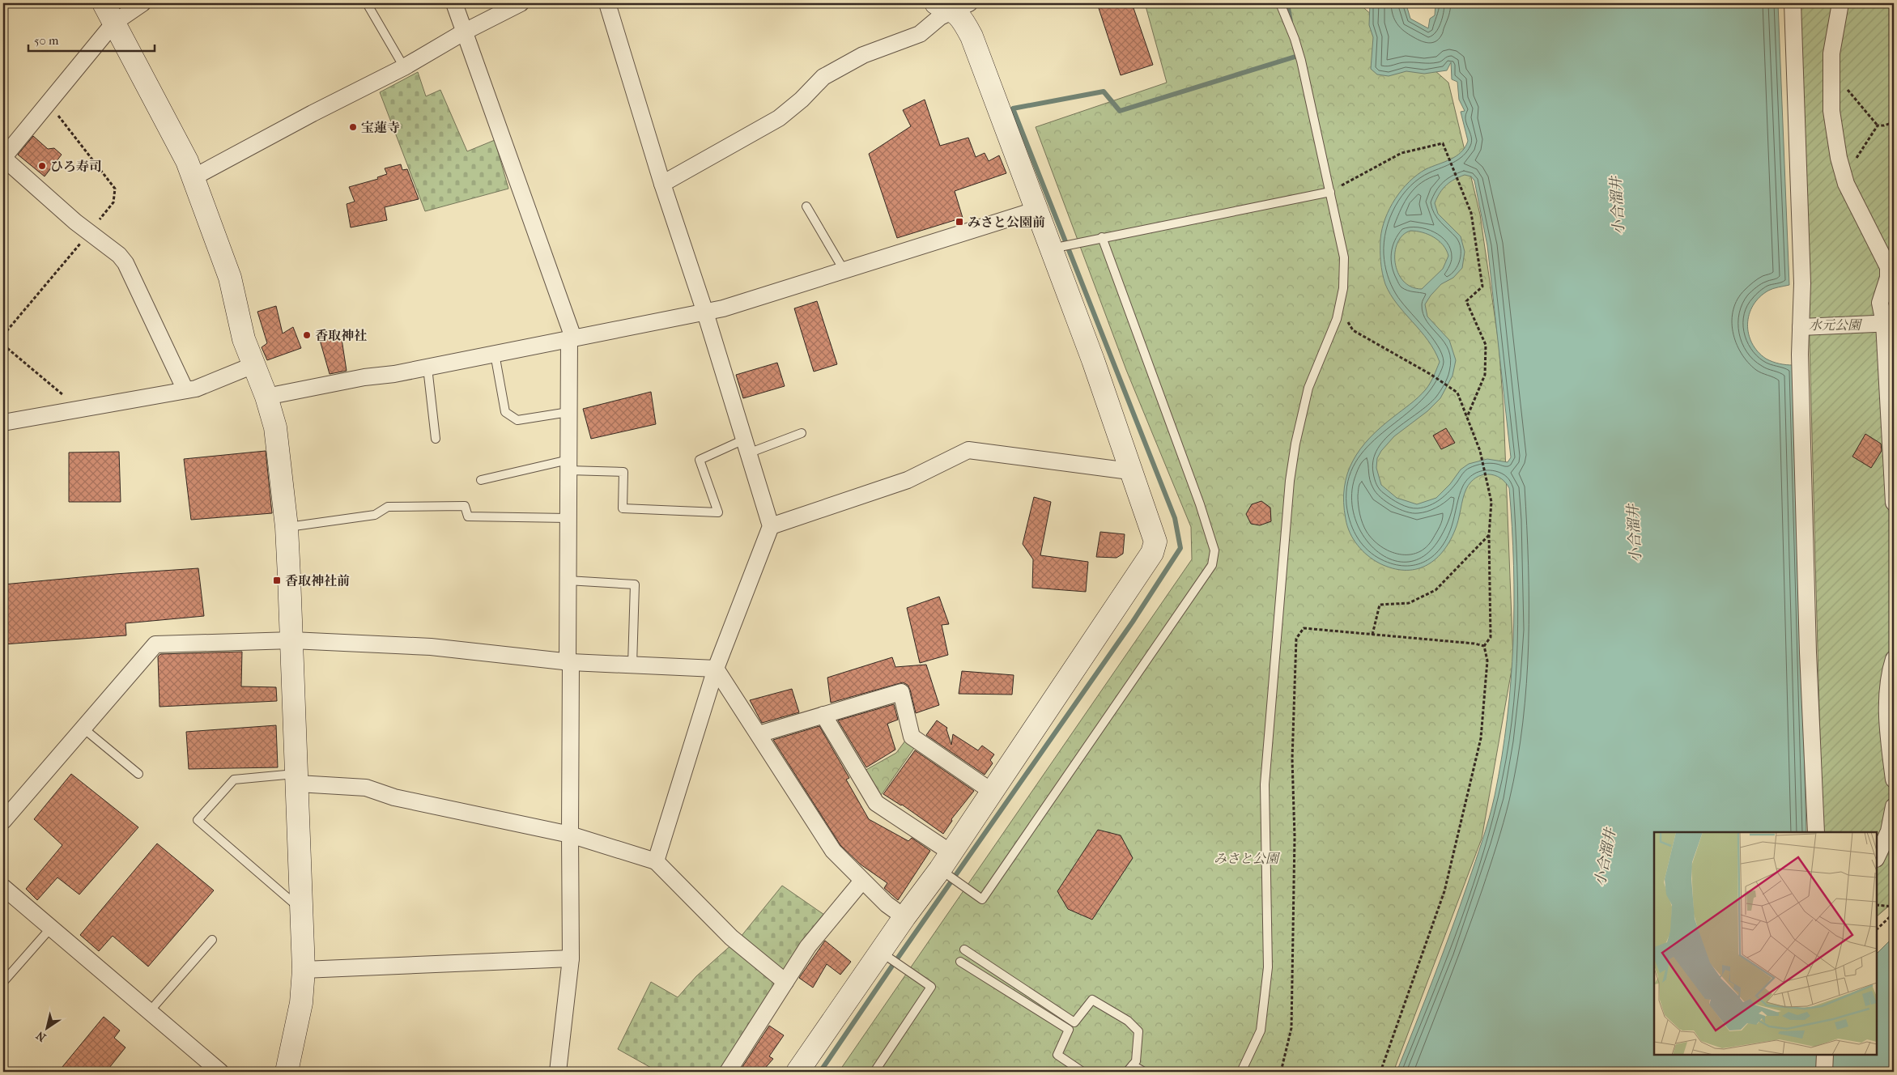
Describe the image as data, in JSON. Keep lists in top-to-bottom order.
{
  "water": ["小合溜井"],
  "parks": ["水元公園", "みさと公園"],
  "places": {
    "other": ["宝蓮寺", "ひろ寿司", "香取神社"],
    "transit": ["みさと公園前", "香取神社前"]
  },
  "scale_bar": "50 m",
  "north": "bottom left"
}
